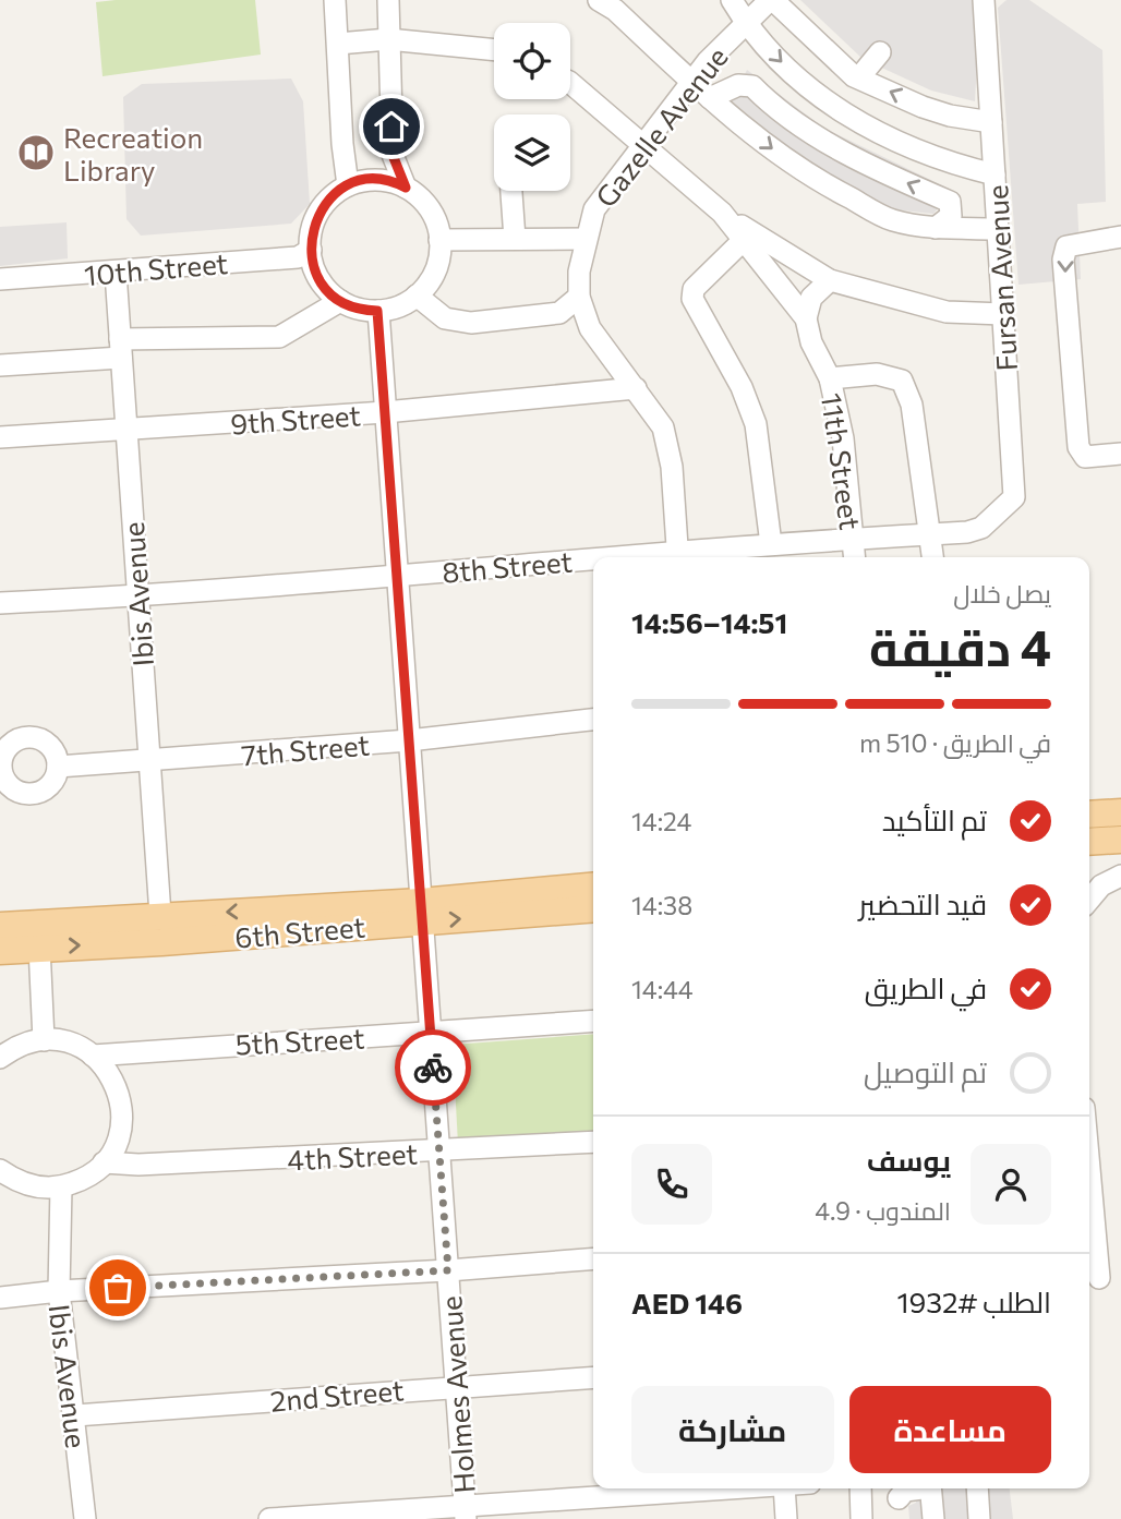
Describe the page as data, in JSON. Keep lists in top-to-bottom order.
{
  "streets": {
    "main road": ["6th Street"],
    "street": [
      "Gazelle Avenue",
      "10th Street",
      "Fursan Avenue",
      "9th Street",
      "11th Street",
      "8th Street",
      "Ibis Avenue",
      "7th Street",
      "5th Street",
      "4th Street",
      "2nd Street",
      "Holmes Avenue"
    ]
  },
  "crossings": [
    ["Gazelle Avenue", "9th Street"],
    ["Gazelle Avenue", "11th Street"],
    ["Gazelle Avenue", "8th Street"],
    ["10th Street", "Ibis Avenue"],
    ["10th Street", "Holmes Avenue"],
    ["Fursan Avenue", "11th Street"],
    ["Fursan Avenue", "8th Street"],
    ["9th Street", "Ibis Avenue"],
    ["9th Street", "Holmes Avenue"],
    ["11th Street", "8th Street"],
    ["8th Street", "Ibis Avenue"],
    ["8th Street", "Holmes Avenue"],
    ["Ibis Avenue", "7th Street"],
    ["Ibis Avenue", "6th Street"],
    ["Ibis Avenue", "2nd Street"],
    ["7th Street", "Holmes Avenue"],
    ["6th Street", "Holmes Avenue"],
    ["5th Street", "Holmes Avenue"],
    ["4th Street", "Holmes Avenue"],
    ["2nd Street", "Holmes Avenue"]
  ],
  "places": {
    "library": ["Recreation Library"]
  },
  "page": {
    "heading": ["4 دقيقة", "يصل خلال", "14:51–14:56"],
    "panel": [
      "يوسف",
      "المندوب · 4.9",
      "الطلب #1932",
      "AED 146"
    ],
    "bar": "في الطريق · 510 m",
    "list": [
      ["تم التأكيد", "14:24"],
      ["قيد التحضير", "14:38"],
      ["في الطريق", "14:44"],
      "تم التوصيل"
    ],
    "buttons": ["مساعدة", "مشاركة"]
  }
}
